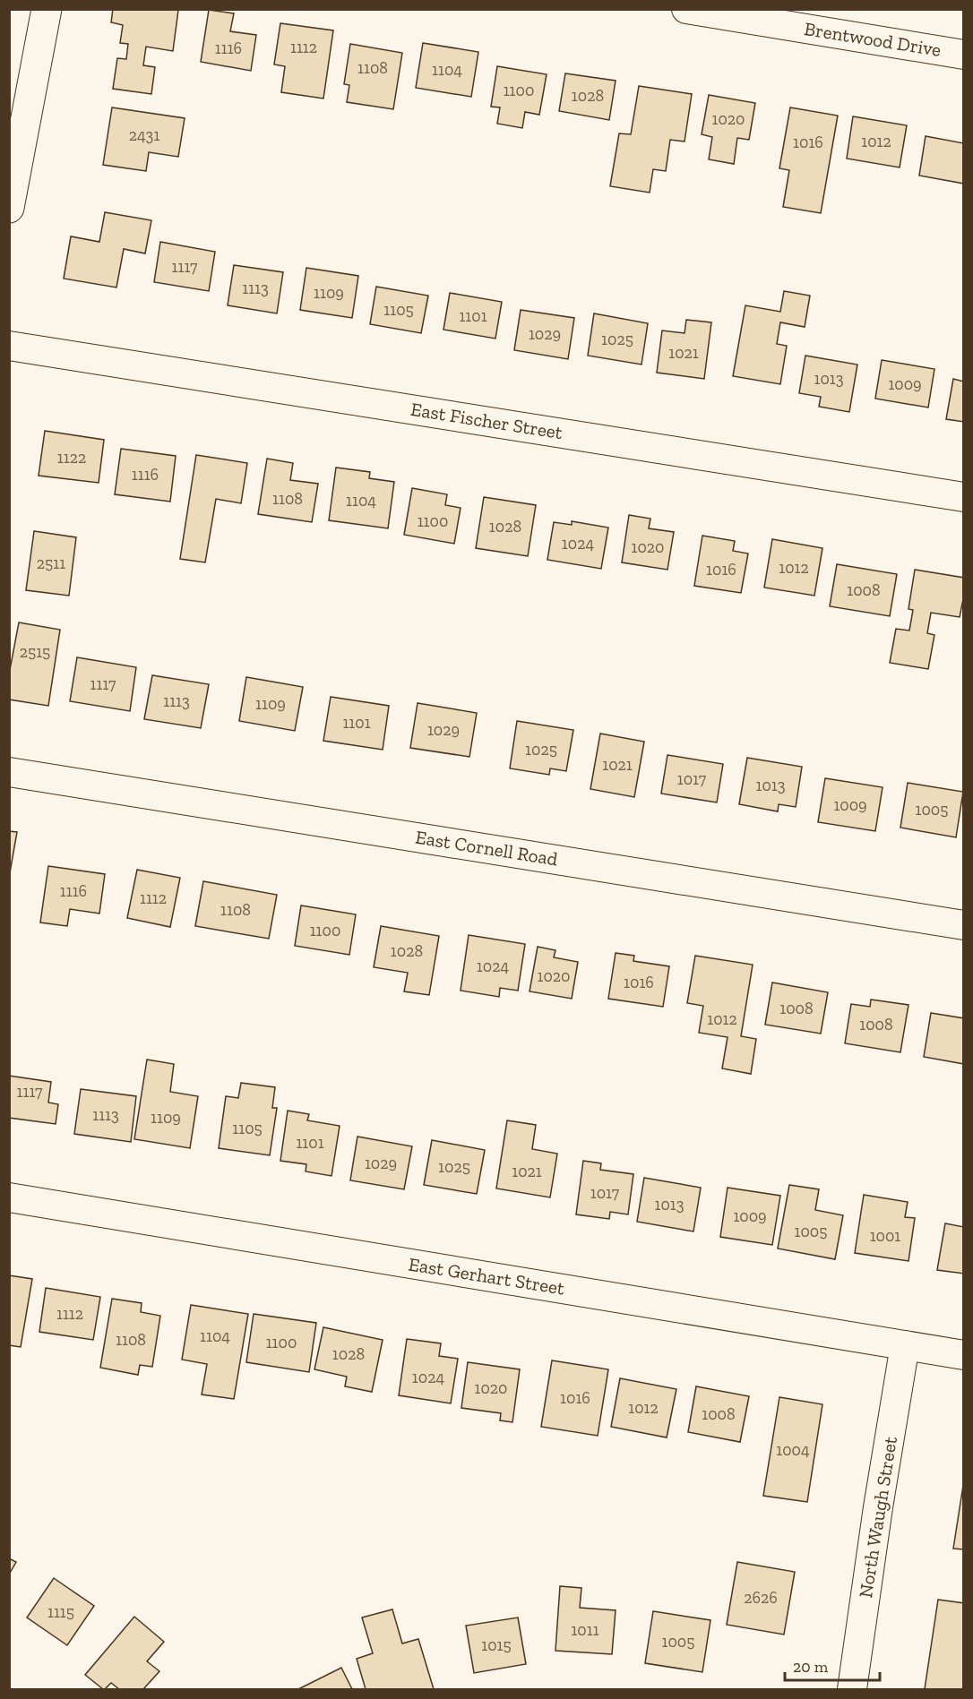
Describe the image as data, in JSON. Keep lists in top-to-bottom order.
{
  "streets": {
    "street": [
      "Brentwood Drive",
      "East Fischer Street",
      "East Cornell Road",
      "East Gerhart Street",
      "North Waugh Street"
    ]
  },
  "crossings": [
    ["East Gerhart Street", "North Waugh Street"]
  ],
  "house_numbers": [
    "1112",
    "1116",
    "1108",
    "1104",
    "1100",
    "1028",
    "1020",
    "2431",
    "1012",
    "1016",
    "1117",
    "1113",
    "1109",
    "1105",
    "1101",
    "1029",
    "1025",
    "1021",
    "1013",
    "1009",
    "1122",
    "1116",
    "1108",
    "1104",
    "1100",
    "1028",
    "1024",
    "1020",
    "2511",
    "1012",
    "1016",
    "1008",
    "2515",
    "1117",
    "1113",
    "1109",
    "1101",
    "1029",
    "1025",
    "1021",
    "1017",
    "1013",
    "1009",
    "1005",
    "1116",
    "1112",
    "1108",
    "1100",
    "1028",
    "1024",
    "1020",
    "1016",
    "1008",
    "1012",
    "1008",
    "1117",
    "1113",
    "1109",
    "1105",
    "1101",
    "1029",
    "1025",
    "1021",
    "1017",
    "1013",
    "1009",
    "1005",
    "1001",
    "1112",
    "1104",
    "1108",
    "1100",
    "1028",
    "1024",
    "1020",
    "1016",
    "1012",
    "1008",
    "1004",
    "2626",
    "1115",
    "1011",
    "1005",
    "1015"
  ],
  "scale_bar": "20 m"
}
